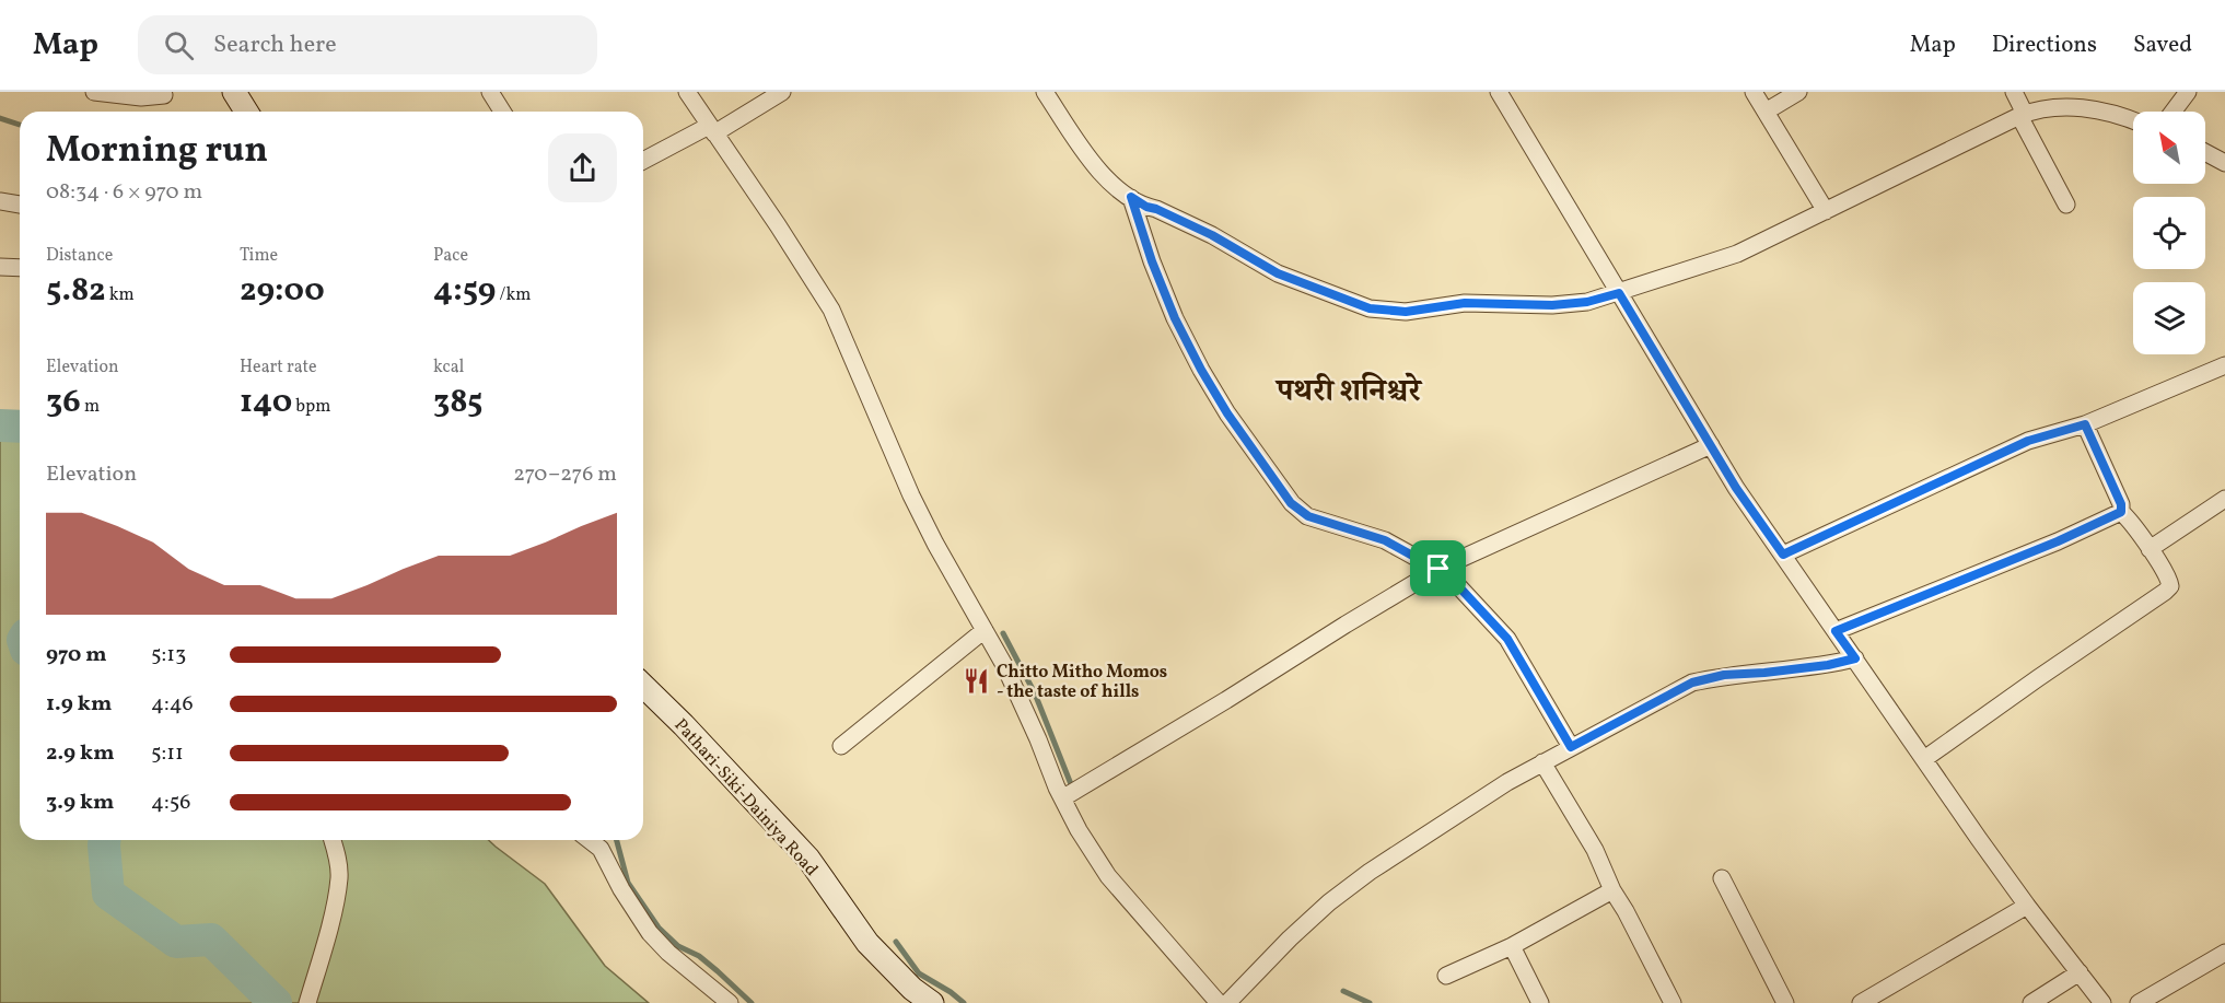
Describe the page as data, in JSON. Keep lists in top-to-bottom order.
{
  "streets": {
    "main road": ["Pathari-Siki-Dainiya Road"]
  },
  "districts": ["पथरी शनिश्चरे"],
  "places": {
    "restaurant": ["Chitto Mitho Momos - the taste of hills"]
  },
  "north": "top left",
  "page": {
    "header": "Map",
    "search": "Search here",
    "nav": ["Map", "Directions", "Saved"],
    "heading": ["Morning run", "08:34 · 6 × 970 m"],
    "stats": [
      ["Distance", "5.82 km"],
      ["Time", "29:00"],
      ["Pace", "4:59 /km"],
      ["Elevation", "36 m"],
      ["Heart rate", "140 bpm"],
      ["kcal", "385"]
    ],
    "chart": ["Elevation", "270–276 m"],
    "list": [
      {
        "name": "970 m",
        "note": "5:13"
      },
      {
        "name": "1.9 km",
        "note": "4:46"
      },
      {
        "name": "2.9 km",
        "note": "5:11"
      },
      {
        "name": "3.9 km",
        "note": "4:56"
      }
    ]
  }
}
